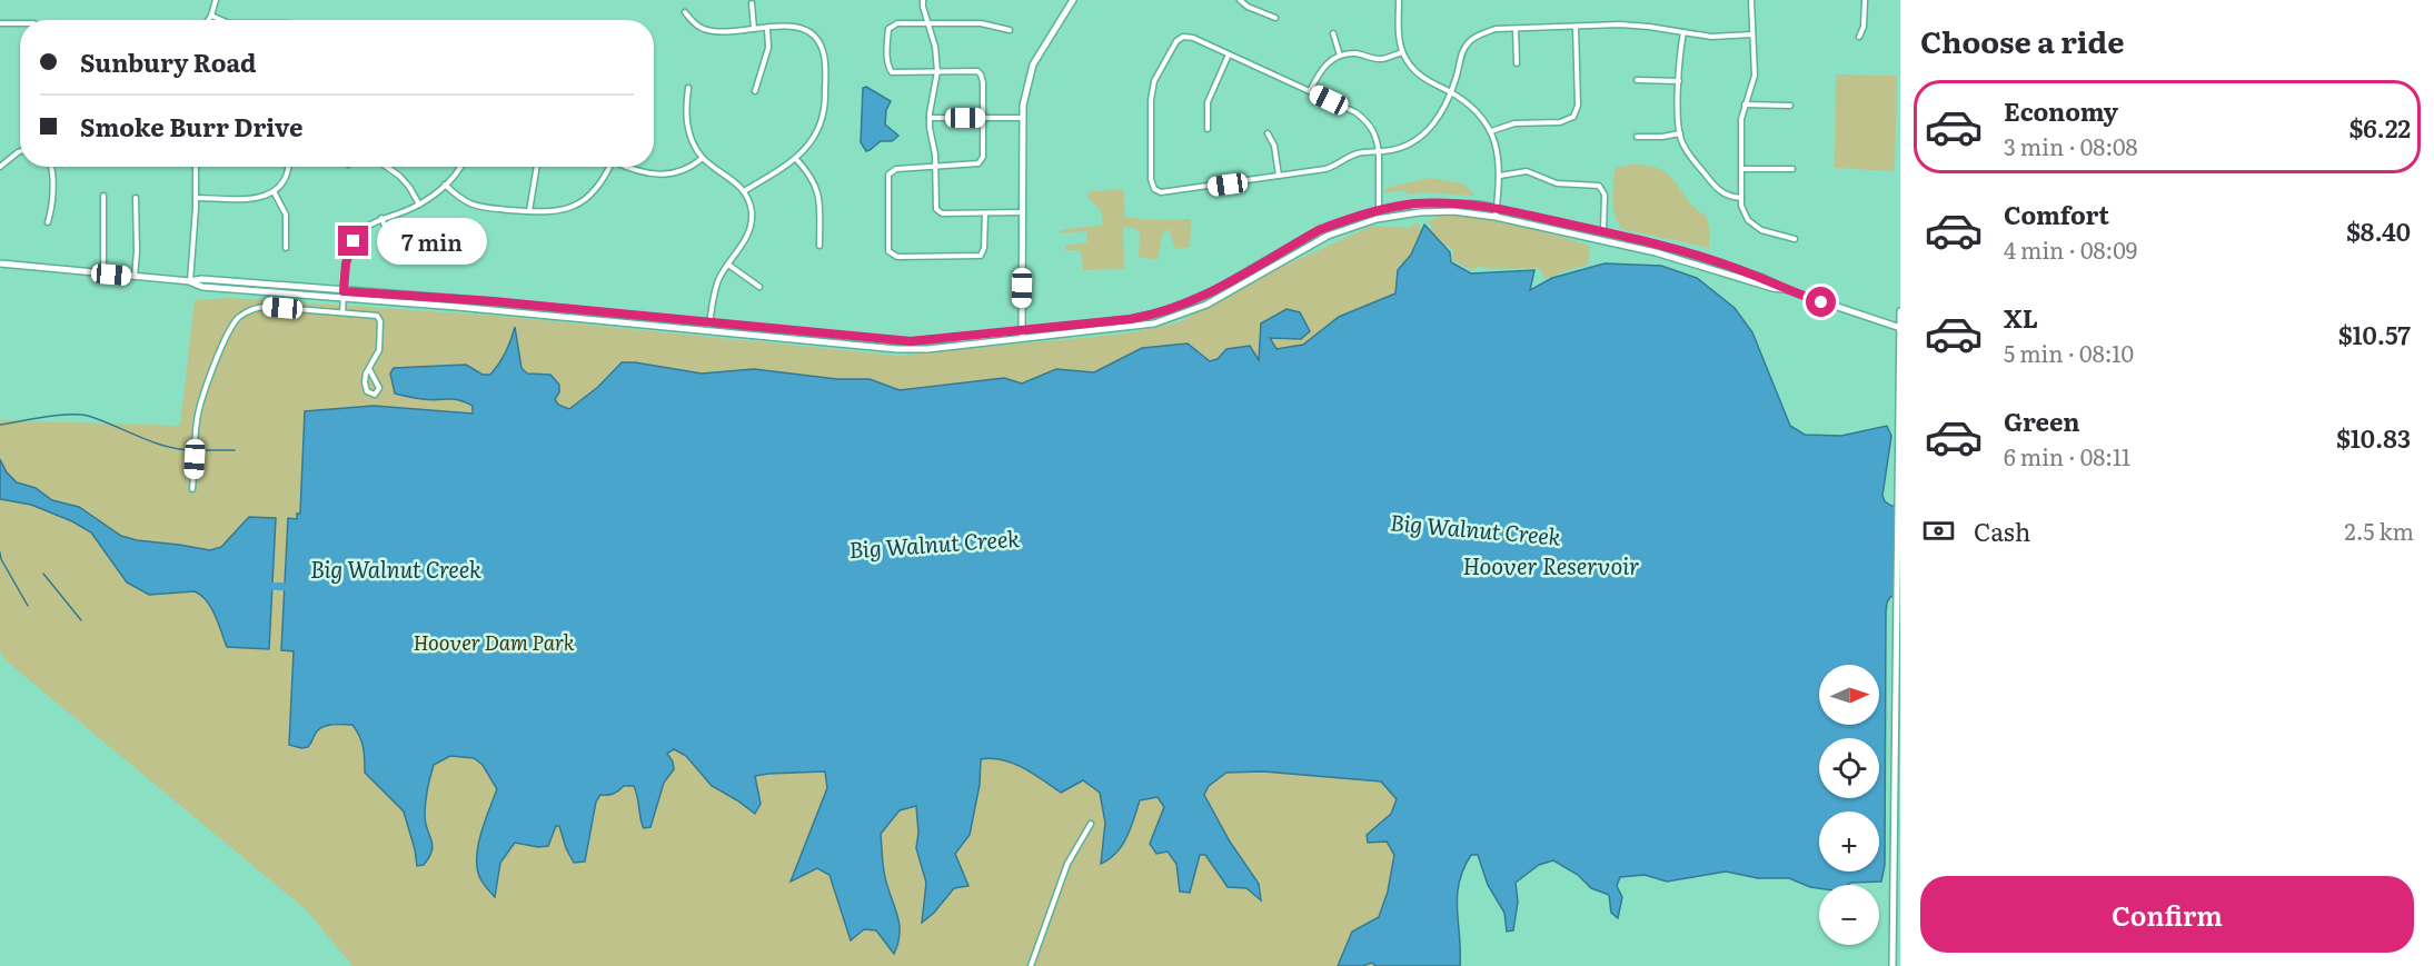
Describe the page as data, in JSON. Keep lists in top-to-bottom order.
{
  "water": ["Big Walnut Creek", "Hoover Reservoir"],
  "parks": ["Hoover Dam Park"],
  "north": "right",
  "page": {
    "heading": "Choose a ride",
    "banner": ["Sunbury Road", "Smoke Burr Drive"],
    "list": [
      {
        "name": "Economy",
        "note": "3 min · 08:08",
        "value": "$6.22"
      },
      {
        "name": "Comfort",
        "note": "4 min · 08:09",
        "value": "$8.40"
      },
      {
        "name": "XL",
        "note": "5 min · 08:10",
        "value": "$10.57"
      },
      {
        "name": "Green",
        "note": "6 min · 08:11",
        "value": "$10.83"
      }
    ],
    "bubble": "7 min",
    "pay": ["Cash", "2.5 km"],
    "map_buttons": ["+", "−"],
    "buttons": "Confirm"
  }
}
